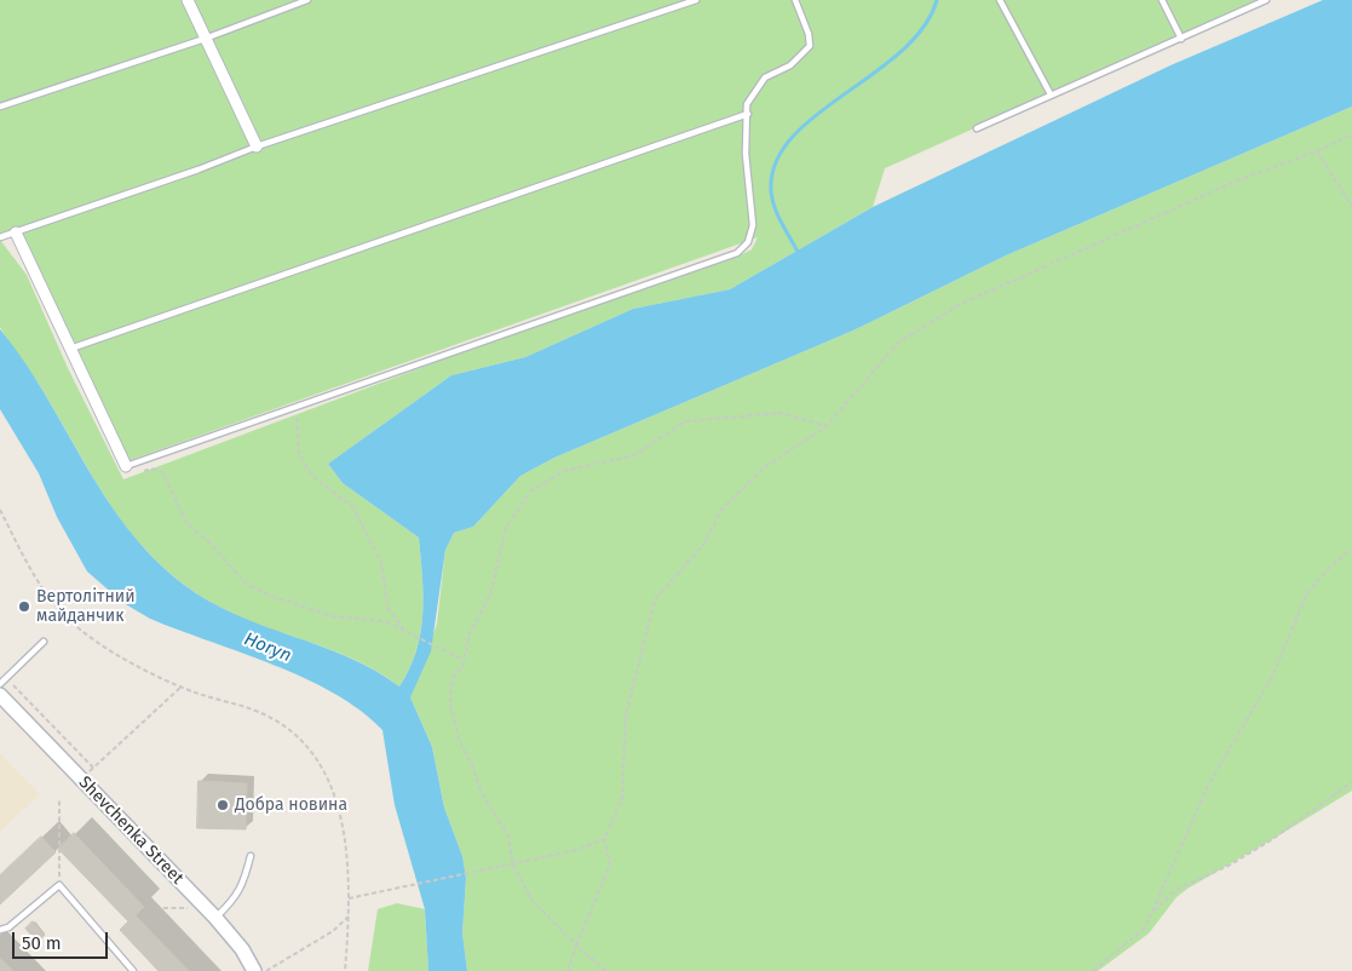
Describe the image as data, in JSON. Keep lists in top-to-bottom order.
{
  "streets": {
    "street": ["Shevchenka Street"]
  },
  "water": ["Horyn"],
  "places": ["Вертолітний майданчик", "Добра новина"],
  "scale_bar": "50 m"
}
